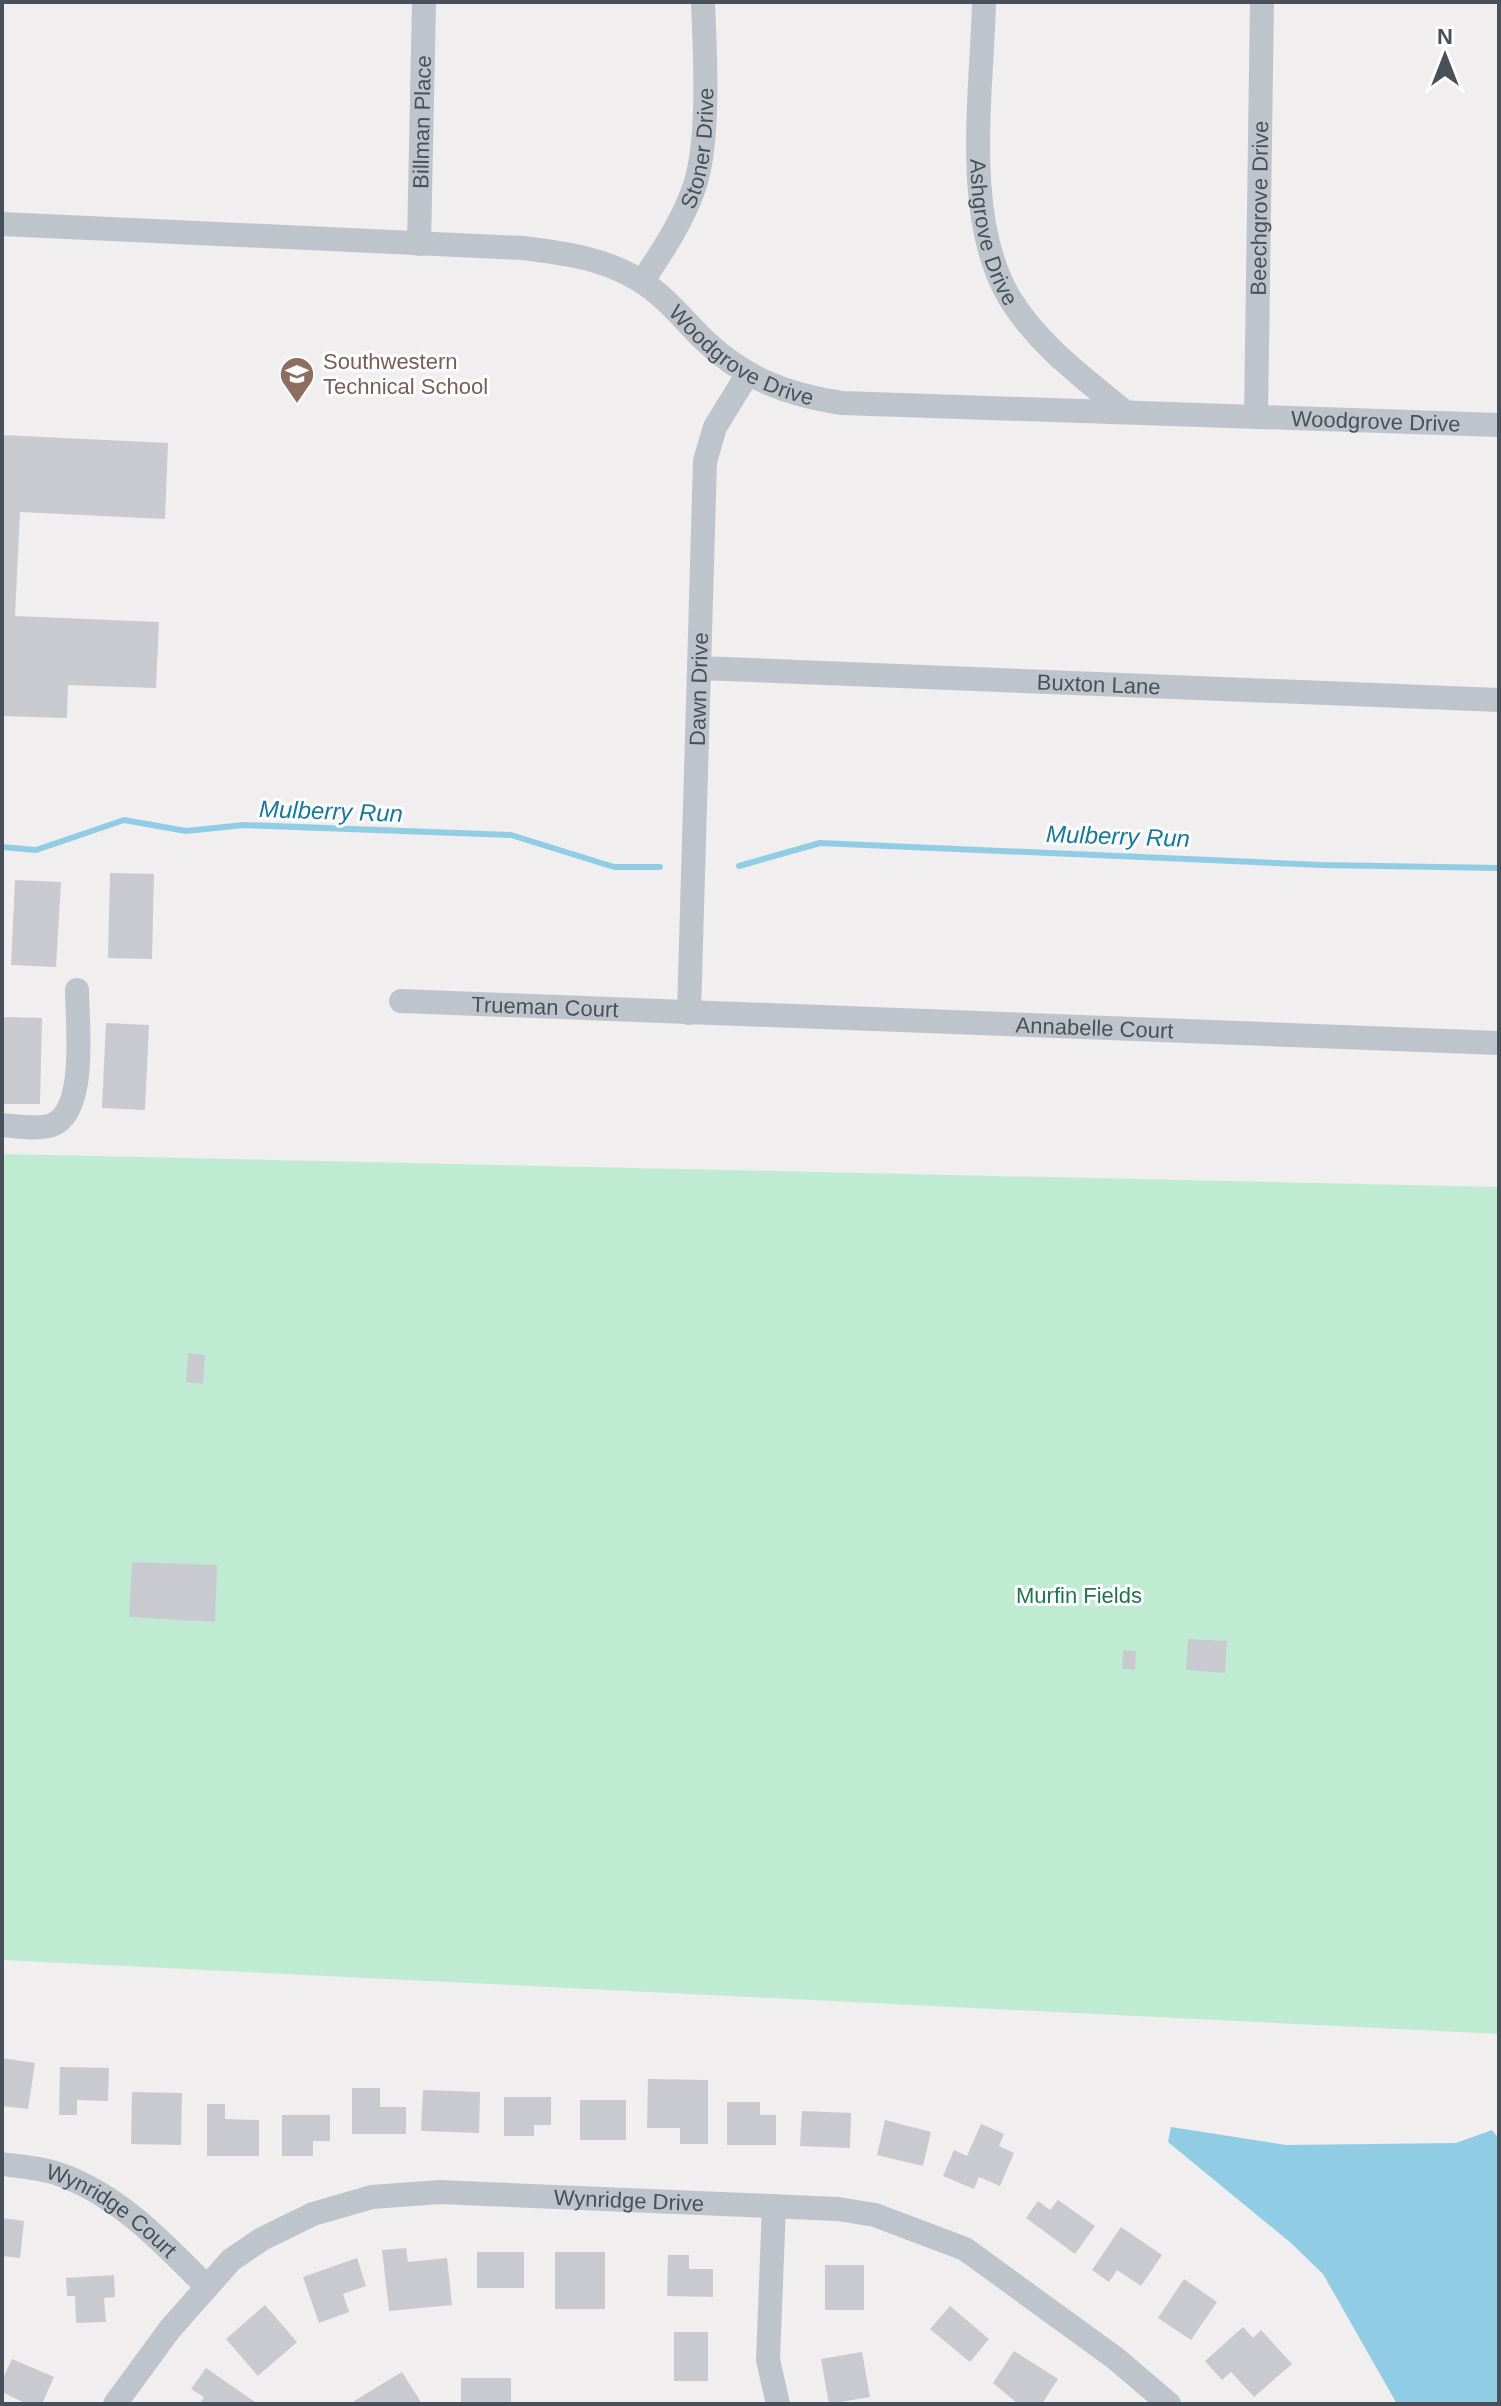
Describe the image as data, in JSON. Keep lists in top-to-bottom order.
{
  "streets": {
    "street": [
      "Billman Place",
      "Stoner Drive",
      "Beechgrove Drive",
      "Ashgrove Drive",
      "Woodgrove Drive",
      "Buxton Lane",
      "Dawn Drive",
      "Trueman Court",
      "Annabelle Court",
      "Wynridge Drive",
      "Wynridge Court"
    ]
  },
  "crossings": [
    ["Billman Place", "Woodgrove Drive"],
    ["Stoner Drive", "Woodgrove Drive"],
    ["Beechgrove Drive", "Woodgrove Drive"],
    ["Ashgrove Drive", "Woodgrove Drive"],
    ["Woodgrove Drive", "Dawn Drive"],
    ["Buxton Lane", "Dawn Drive"],
    ["Dawn Drive", "Trueman Court"],
    ["Dawn Drive", "Annabelle Court"],
    ["Trueman Court", "Annabelle Court"],
    ["Wynridge Drive", "Wynridge Court"]
  ],
  "water": ["Mulberry Run"],
  "parks": ["Murfin Fields"],
  "places": {
    "school or university": ["Southwestern Technical School"]
  },
  "north": "top"
}
